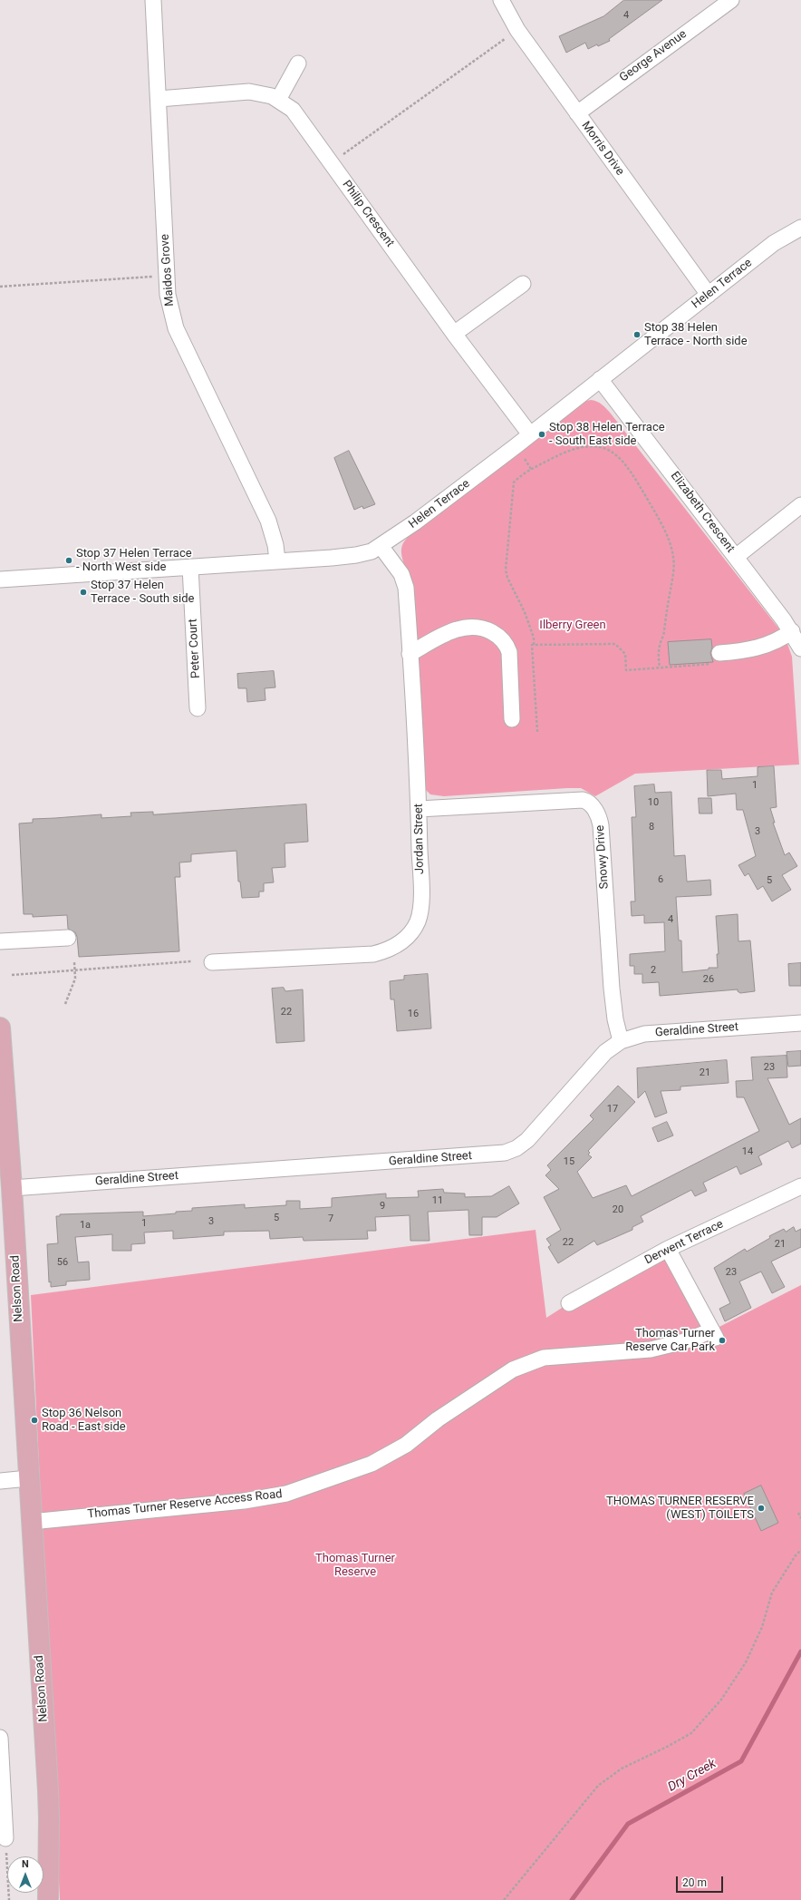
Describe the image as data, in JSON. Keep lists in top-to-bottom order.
{
  "streets": {
    "main road": ["Nelson Road"],
    "street": [
      "George Avenue",
      "Morris Drive",
      "Philip Crescent",
      "Maidos Grove",
      "Helen Terrace",
      "Elizabeth Crescent",
      "Peter Court",
      "Jordan Street",
      "Snowy Drive",
      "Geraldine Street",
      "Derwent Terrace",
      "Thomas Turner Reserve Access Road"
    ]
  },
  "crossings": [
    ["George Avenue", "Morris Drive"],
    ["Morris Drive", "Helen Terrace"],
    ["Philip Crescent", "Maidos Grove"],
    ["Philip Crescent", "Helen Terrace"],
    ["Maidos Grove", "Helen Terrace"],
    ["Helen Terrace", "Elizabeth Crescent"],
    ["Helen Terrace", "Peter Court"],
    ["Helen Terrace", "Jordan Street"],
    ["Jordan Street", "Snowy Drive"],
    ["Snowy Drive", "Geraldine Street"],
    ["Geraldine Street", "Nelson Road"],
    ["Derwent Terrace", "Thomas Turner Reserve Access Road"],
    ["Nelson Road", "Thomas Turner Reserve Access Road"]
  ],
  "water": ["Dry Creek"],
  "parks": ["Ilberry Green", "Thomas Turner Reserve"],
  "places": [
    "Stop 38 Helen Terrace - North side",
    "Stop 38 Helen Terrace - South East side",
    "Stop 37 Helen Terrace - North West side",
    "Stop 37 Helen Terrace - South side",
    "Thomas Turner Reserve Car Park",
    "Stop 36 Nelson Road - East side",
    "THOMAS TURNER RESERVE (WEST) TOILETS"
  ],
  "house_numbers": [
    "4",
    "1",
    "10",
    "8",
    "3",
    "6",
    "5",
    "4",
    "2",
    "26",
    "22",
    "16",
    "23",
    "21",
    "17",
    "14",
    "15",
    "11",
    "9",
    "20",
    "5",
    "7",
    "3",
    "1",
    "1a",
    "22",
    "21",
    "56",
    "23"
  ],
  "scale_bar": "20 m",
  "north": "top"
}
